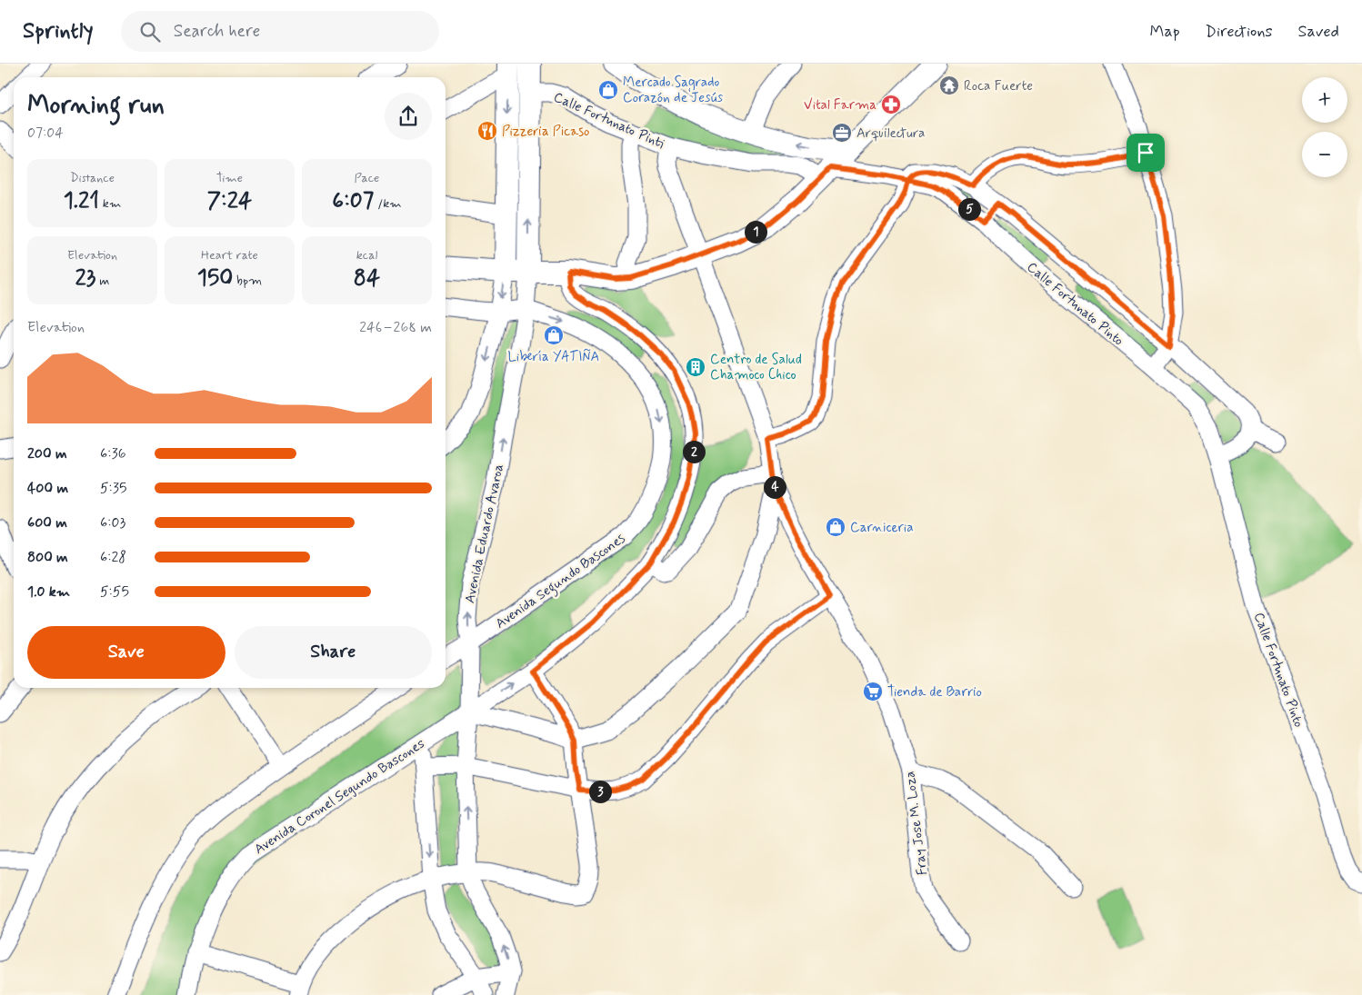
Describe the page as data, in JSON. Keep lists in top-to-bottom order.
{
  "streets": {
    "main road": ["Avenida Eduardo Avaroa"],
    "street": [
      "Calle Fortunato Pinti",
      "Calle Fortunato Pinto",
      "Avenida Segundo Bascones",
      "Avenida Coronel Segundo Bascones",
      "Fray Jose M. Loza"
    ]
  },
  "crossings": [
    ["Calle Fortunato Pinti", "Calle Fortunato Pinto"],
    ["Calle Fortunato Pinti", "Avenida Eduardo Avaroa"],
    ["Calle Fortunato Pinti", "Fray Jose M. Loza"],
    ["Avenida Eduardo Avaroa", "Avenida Segundo Bascones"],
    ["Avenida Eduardo Avaroa", "Avenida Coronel Segundo Bascones"]
  ],
  "one_way": ["Avenida Eduardo Avaroa"],
  "places": {
    "temple": ["Roca Fuerte"],
    "shop": ["Mercado Sagrado Corazón de Jesús", "Libería YATIÑA", "Carniceria"],
    "pharmacy": ["Vital Farma"],
    "restaurant": ["Pizzeria Picaso"],
    "office": ["Arquilectura"],
    "building": ["Centro de Salud Chamoco Chico"],
    "supermarket": ["Tienda de Barrio"]
  },
  "page": {
    "header": "Sprintly",
    "search": "Search here",
    "nav": ["Map", "Directions", "Saved"],
    "map_buttons": ["+", "−"],
    "heading": ["Morning run", "07:04"],
    "stats": [
      ["Distance", "1.21 km"],
      ["Time", "7:24"],
      ["Pace", "6:07 /km"],
      ["Elevation", "23 m"],
      ["Heart rate", "150 bpm"],
      ["kcal", "84"]
    ],
    "pins": [
      "5",
      "1",
      "2",
      "4",
      "3"
    ],
    "chart": ["Elevation", "246–268 m"],
    "list": [
      {
        "name": "200 m",
        "note": "6:36"
      },
      {
        "name": "400 m",
        "note": "5:35"
      },
      {
        "name": "600 m",
        "note": "6:03"
      },
      {
        "name": "800 m",
        "note": "6:28"
      },
      {
        "name": "1.0 km",
        "note": "5:55"
      }
    ],
    "buttons": ["Save", "Share"]
  }
}
